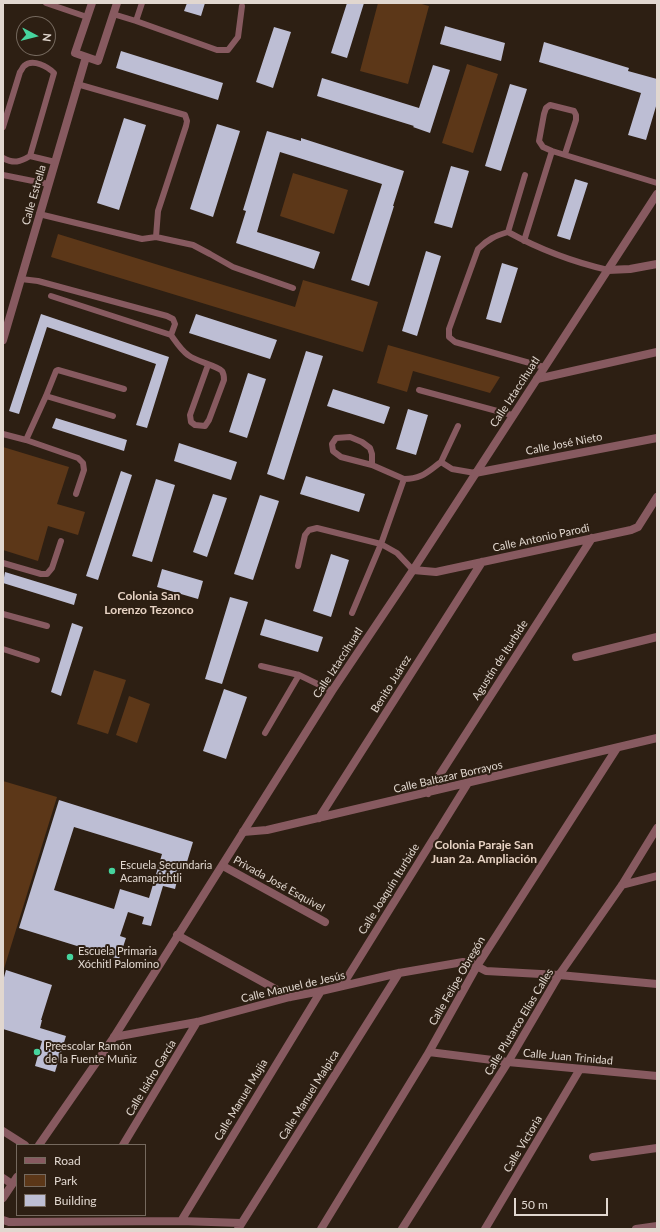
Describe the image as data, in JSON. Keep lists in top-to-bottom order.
{
  "streets": {
    "street": [
      "Calle Estrella",
      "Calle Iztaccihuatl",
      "Calle José Nieto",
      "Calle Antonio Parodi",
      "Agustín de Iturbide",
      "Benito Juárez",
      "Calle Baltazar Borrayos",
      "Privada José Esquivel",
      "Calle Joaquín Iturbide",
      "Calle Felipe Obregón",
      "Calle Manuel de Jesús",
      "Calle Plutarco Elías Calles",
      "Calle Juan Trinidad",
      "Calle Isidro García",
      "Calle Manuel Malpica",
      "Calle Manuel Mujia",
      "Calle Victoria"
    ]
  },
  "crossings": [
    ["Calle Iztaccihuatl", "Calle José Nieto"],
    ["Calle Iztaccihuatl", "Calle Antonio Parodi"],
    ["Calle Iztaccihuatl", "Calle Baltazar Borrayos"],
    ["Calle Iztaccihuatl", "Privada José Esquivel"],
    ["Calle Iztaccihuatl", "Calle Manuel de Jesús"],
    ["Calle Antonio Parodi", "Agustín de Iturbide"],
    ["Calle Antonio Parodi", "Benito Juárez"],
    ["Agustín de Iturbide", "Calle Baltazar Borrayos"],
    ["Benito Juárez", "Calle Baltazar Borrayos"],
    ["Calle Baltazar Borrayos", "Calle Joaquín Iturbide"],
    ["Calle Baltazar Borrayos", "Calle Felipe Obregón"],
    ["Calle Joaquín Iturbide", "Calle Manuel de Jesús"],
    ["Calle Felipe Obregón", "Calle Manuel de Jesús"],
    ["Calle Felipe Obregón", "Calle Juan Trinidad"],
    ["Calle Manuel de Jesús", "Calle Plutarco Elías Calles"],
    ["Calle Manuel de Jesús", "Calle Isidro García"],
    ["Calle Manuel de Jesús", "Calle Manuel Malpica"],
    ["Calle Manuel de Jesús", "Calle Manuel Mujia"],
    ["Calle Plutarco Elías Calles", "Calle Juan Trinidad"],
    ["Calle Juan Trinidad", "Calle Victoria"]
  ],
  "districts": ["Colonia San Lorenzo Tezonco", "Colonia Paraje San Juan 2a. Ampliación"],
  "places": ["Escuela Secundaria Acamapichtli", "Escuela Primaria Xóchitl Palomino", "Preescolar Ramón de la Fuente Muñiz"],
  "legend": ["Road", "Park", "Building"],
  "scale_bar": "50 m",
  "north": "right"
}
